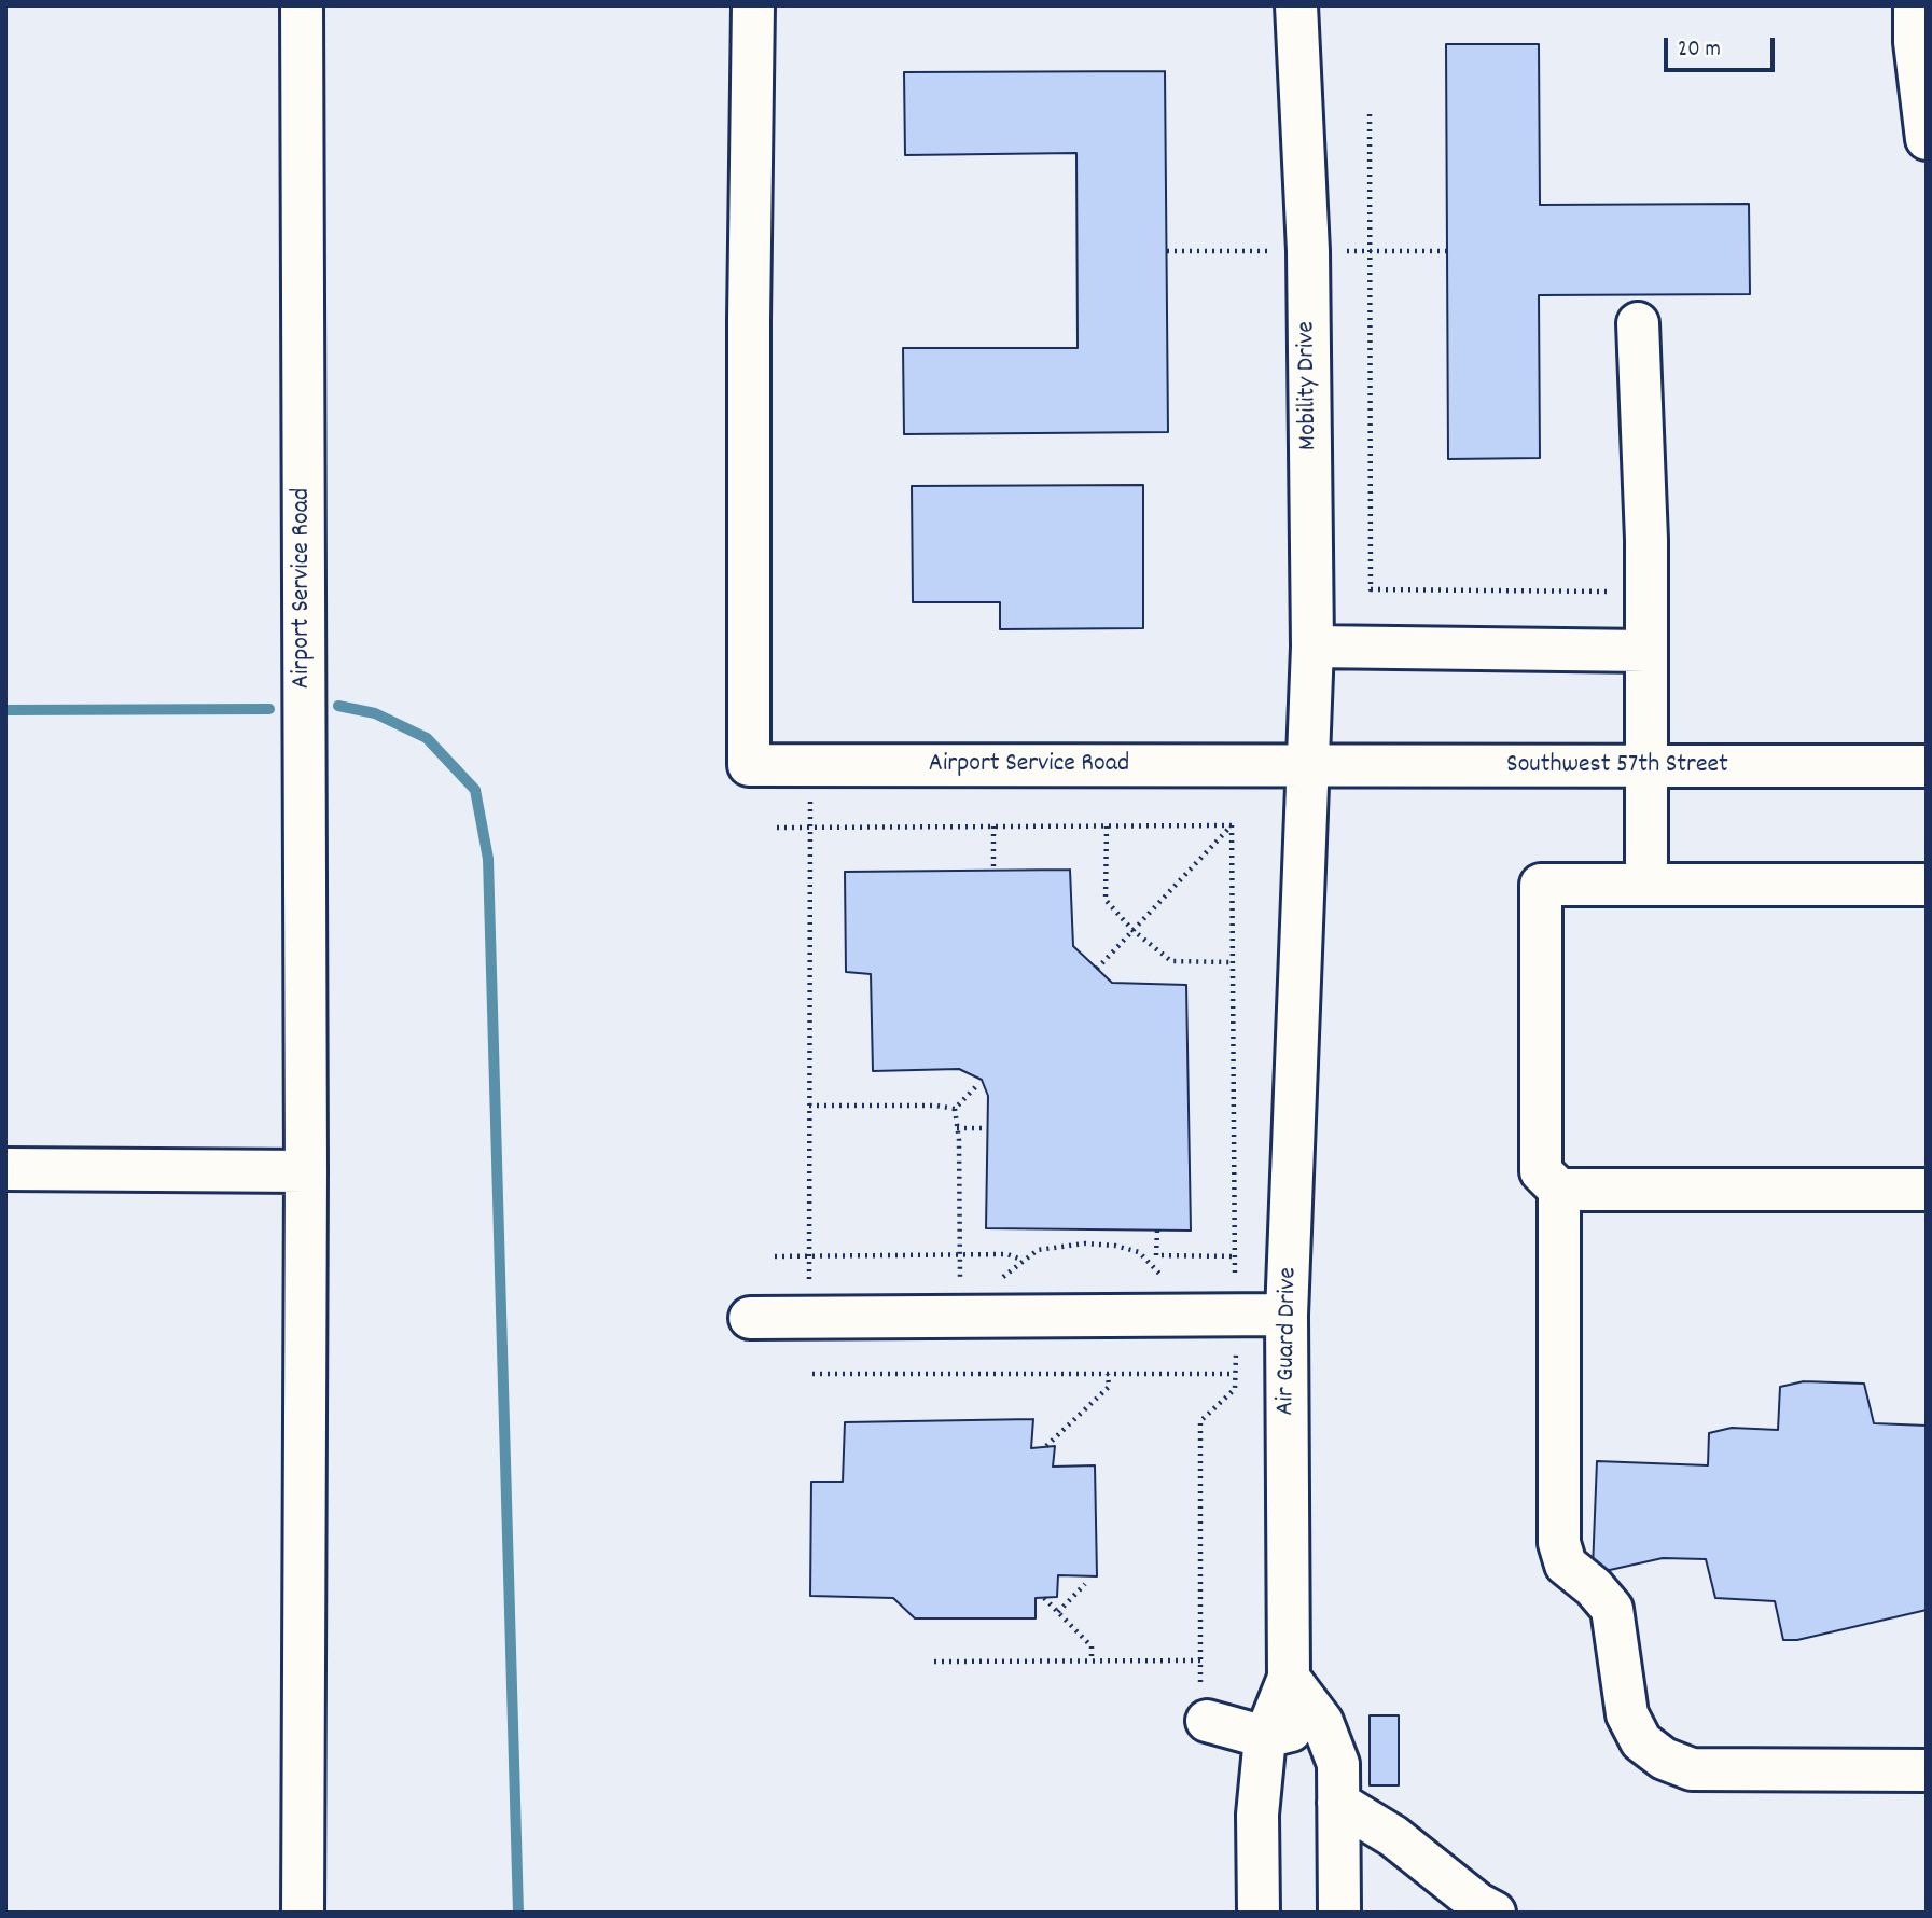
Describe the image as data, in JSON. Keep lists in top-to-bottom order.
{
  "streets": {
    "lane": [
      "Mobility Drive",
      "Airport Service Road",
      "Southwest 57th Street",
      "Air Guard Drive"
    ]
  },
  "crossings": [
    ["Mobility Drive", "Airport Service Road"],
    ["Mobility Drive", "Southwest 57th Street"],
    ["Mobility Drive", "Air Guard Drive"],
    ["Airport Service Road", "Southwest 57th Street"],
    ["Airport Service Road", "Air Guard Drive"],
    ["Southwest 57th Street", "Air Guard Drive"]
  ],
  "scale_bar": "20 m"
}
